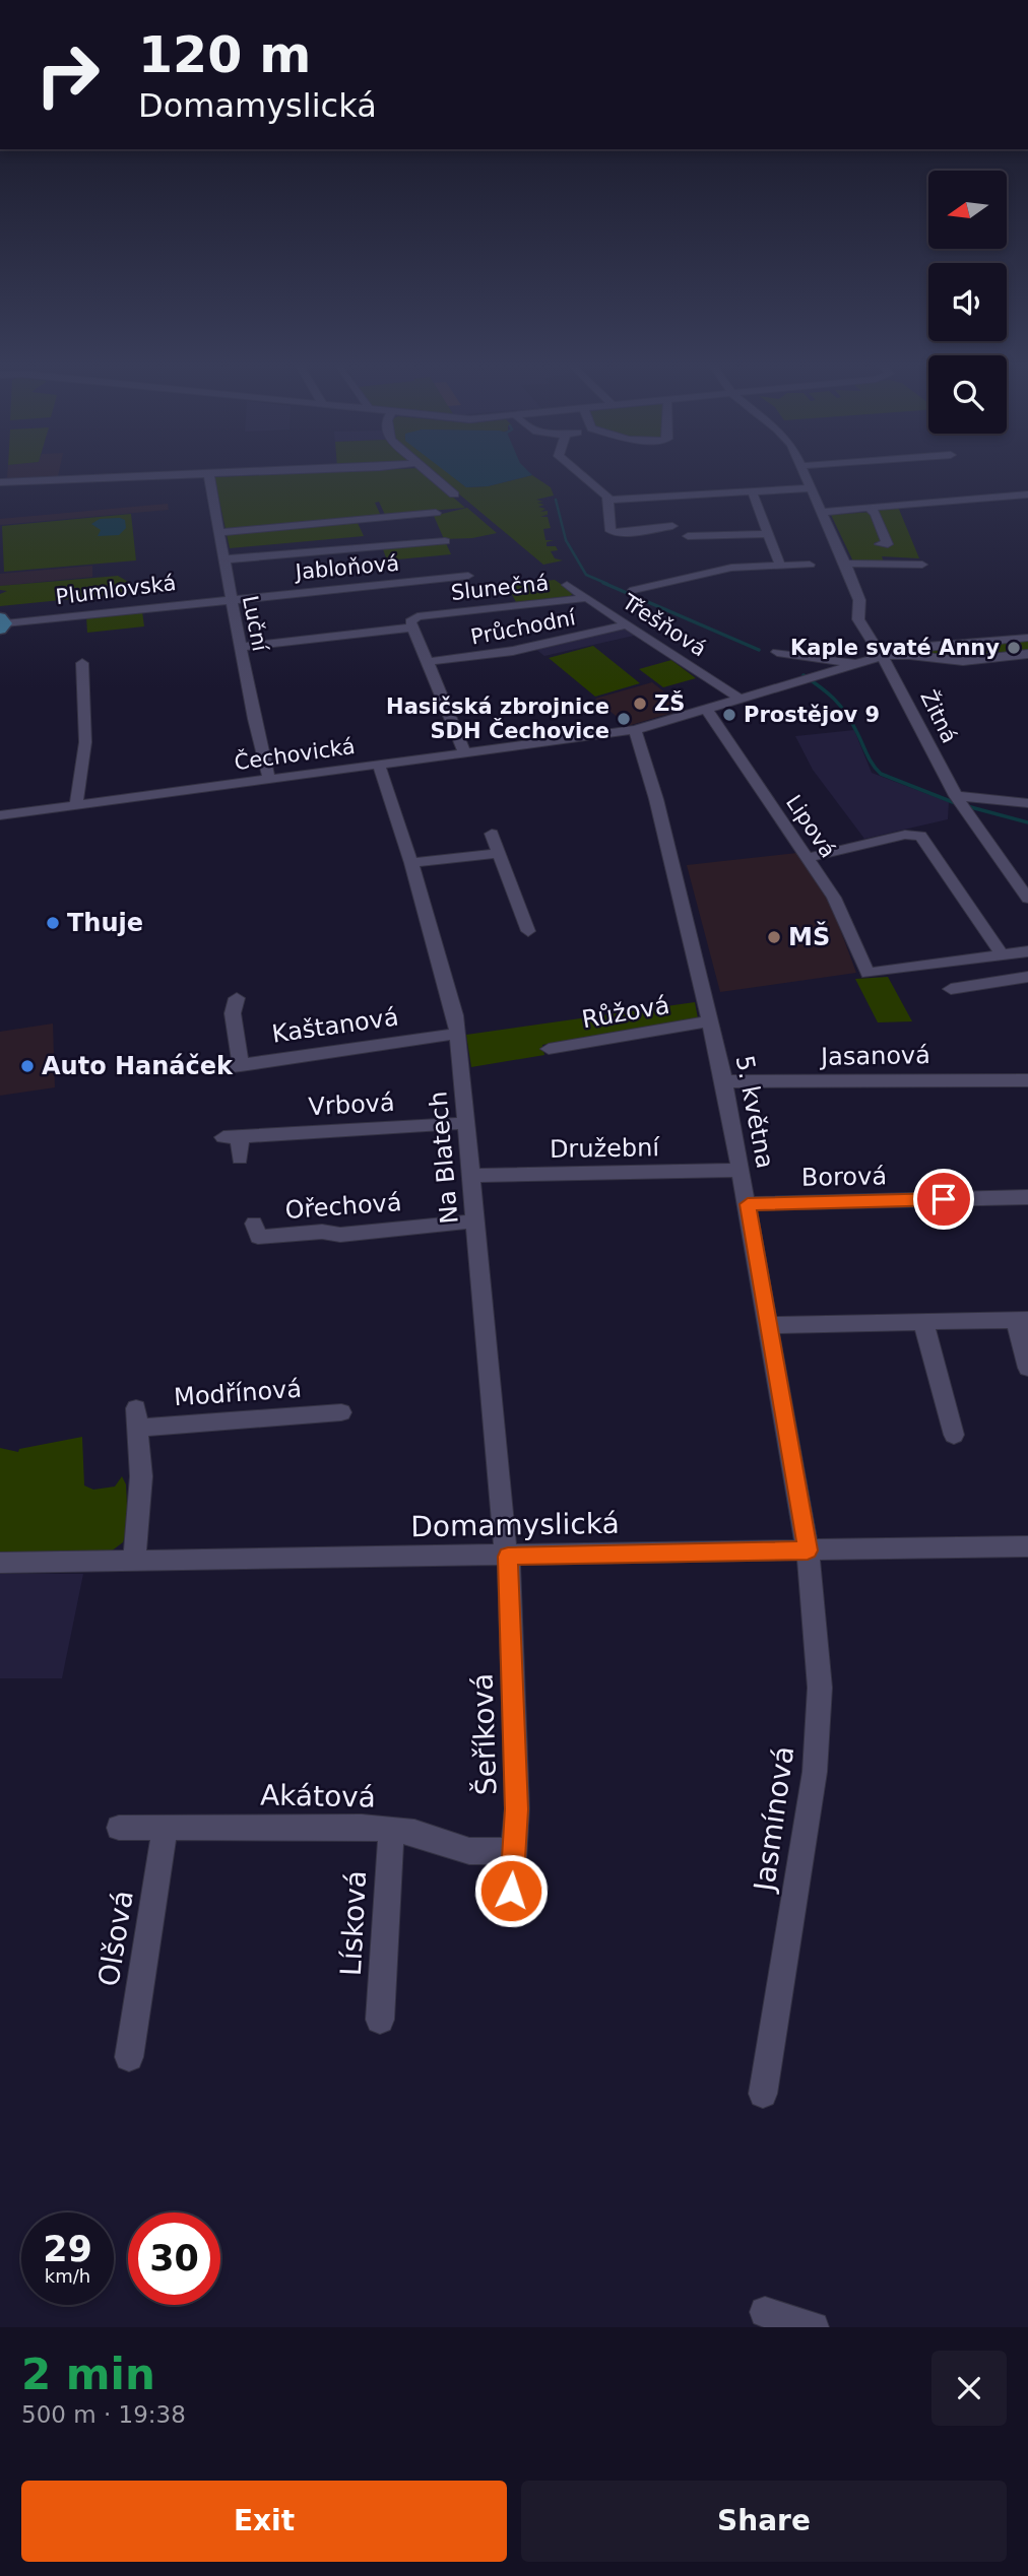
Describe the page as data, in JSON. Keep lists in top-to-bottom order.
{
  "streets": {
    "street": [
      "Jabloňová",
      "Slunečná",
      "Plumlovská",
      "Luční",
      "Třešňová",
      "Průchodní",
      "Žitná",
      "Čechovická",
      "Lipová",
      "Růžová",
      "Kaštanová",
      "Jasanová",
      "Vrbová",
      "5. května",
      "Družební",
      "Na Blatech",
      "Borová",
      "Ořechová",
      "Modřínová",
      "Domamyslická",
      "Šeříková",
      "Akátová",
      "Jasmínová",
      "Lísková",
      "Olšová"
    ]
  },
  "crossings": [
    ["Jabloňová", "Plumlovská"],
    ["Jabloňová", "Luční"],
    ["Slunečná", "Luční"],
    ["Slunečná", "Třešňová"],
    ["Plumlovská", "Luční"],
    ["Luční", "Čechovická"],
    ["Třešňová", "Průchodní"],
    ["Třešňová", "Čechovická"],
    ["Žitná", "Čechovická"],
    ["Čechovická", "Lipová"],
    ["Čechovická", "5. května"],
    ["Čechovická", "Na Blatech"],
    ["Růžová", "5. května"],
    ["Kaštanová", "Na Blatech"],
    ["Jasanová", "5. května"],
    ["Vrbová", "Na Blatech"],
    ["5. května", "Družební"],
    ["5. května", "Borová"],
    ["5. května", "Domamyslická"],
    ["5. května", "Jasmínová"],
    ["Družební", "Na Blatech"],
    ["Na Blatech", "Ořechová"],
    ["Na Blatech", "Domamyslická"],
    ["Na Blatech", "Šeříková"],
    ["Modřínová", "Domamyslická"],
    ["Domamyslická", "Šeříková"],
    ["Domamyslická", "Jasmínová"],
    ["Šeříková", "Akátová"],
    ["Akátová", "Lísková"],
    ["Akátová", "Olšová"]
  ],
  "places": [
    "Kaple svaté Anny",
    "ZŠ",
    "Prostějov 9",
    "Hasičská zbrojnice SDH Čechovice",
    "Thuje",
    "MŠ",
    "Auto Hanáček"
  ],
  "north": "left",
  "page": {
    "turn": ["120 m", "Domamyslická"],
    "speed": "29 km/h",
    "limit": "30",
    "heading": ["2 min", "500 m · 19:38"],
    "buttons": ["Exit", "Share"]
  }
}
